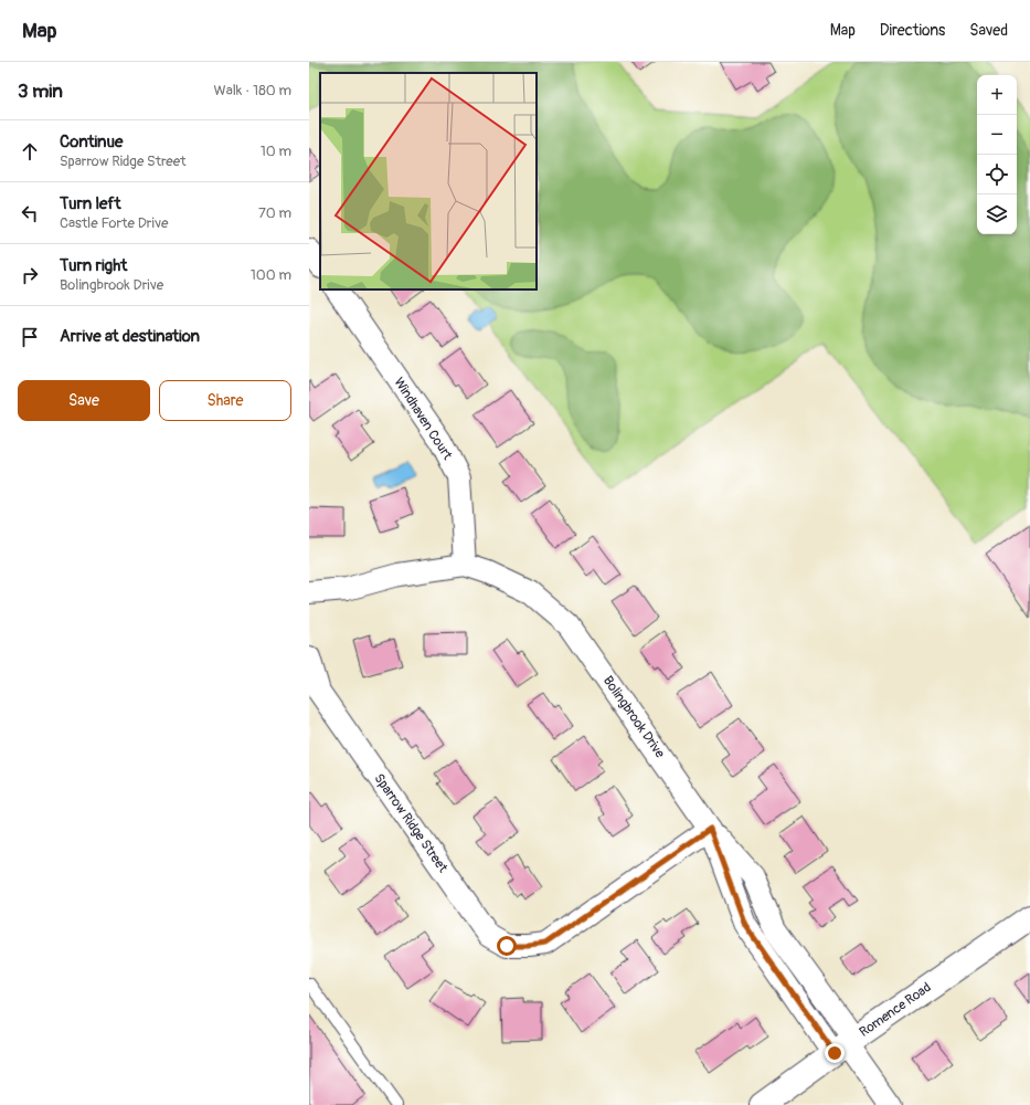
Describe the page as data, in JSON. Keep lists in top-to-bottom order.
{
  "streets": {
    "street": [
      "Windhaven Court",
      "Bolingbrook Drive",
      "Sparrow Ridge Street",
      "Romence Road"
    ]
  },
  "crossings": [
    ["Windhaven Court", "Bolingbrook Drive"],
    ["Bolingbrook Drive", "Sparrow Ridge Street"],
    ["Bolingbrook Drive", "Romence Road"]
  ],
  "page": {
    "header": "Map",
    "nav": ["Map", "Directions", "Saved"],
    "heading": ["3 min", "Walk · 180 m"],
    "map_buttons": ["+", "−"],
    "list": [
      ["Continue", "Sparrow Ridge Street", "10 m"],
      ["Turn left", "Castle Forte Drive", "70 m"],
      ["Turn right", "Bolingbrook Drive", "100 m"],
      "Arrive at destination"
    ],
    "buttons": ["Save", "Share"]
  }
}
